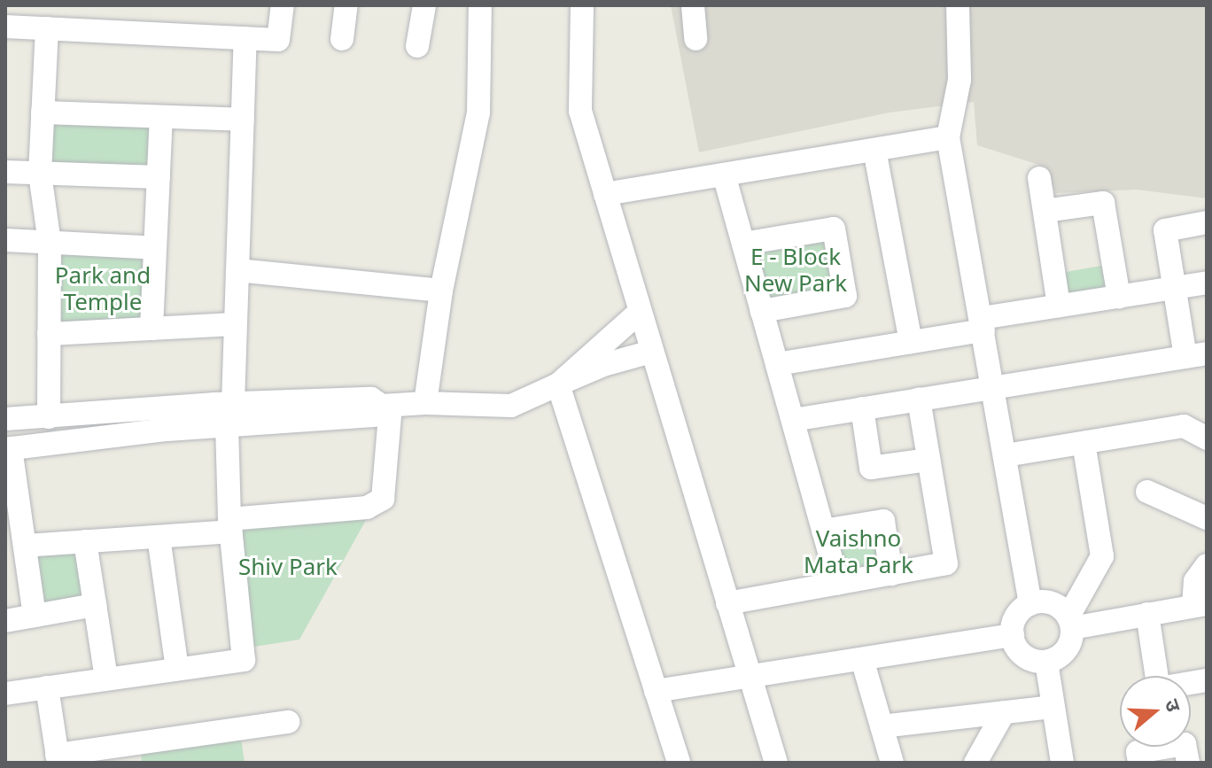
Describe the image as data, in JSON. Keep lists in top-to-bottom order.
{
  "parks": [
    "E - Block New Park",
    "Park and Temple",
    "Vaishno Mata Park",
    "Shiv Park"
  ],
  "north": "right"
}
